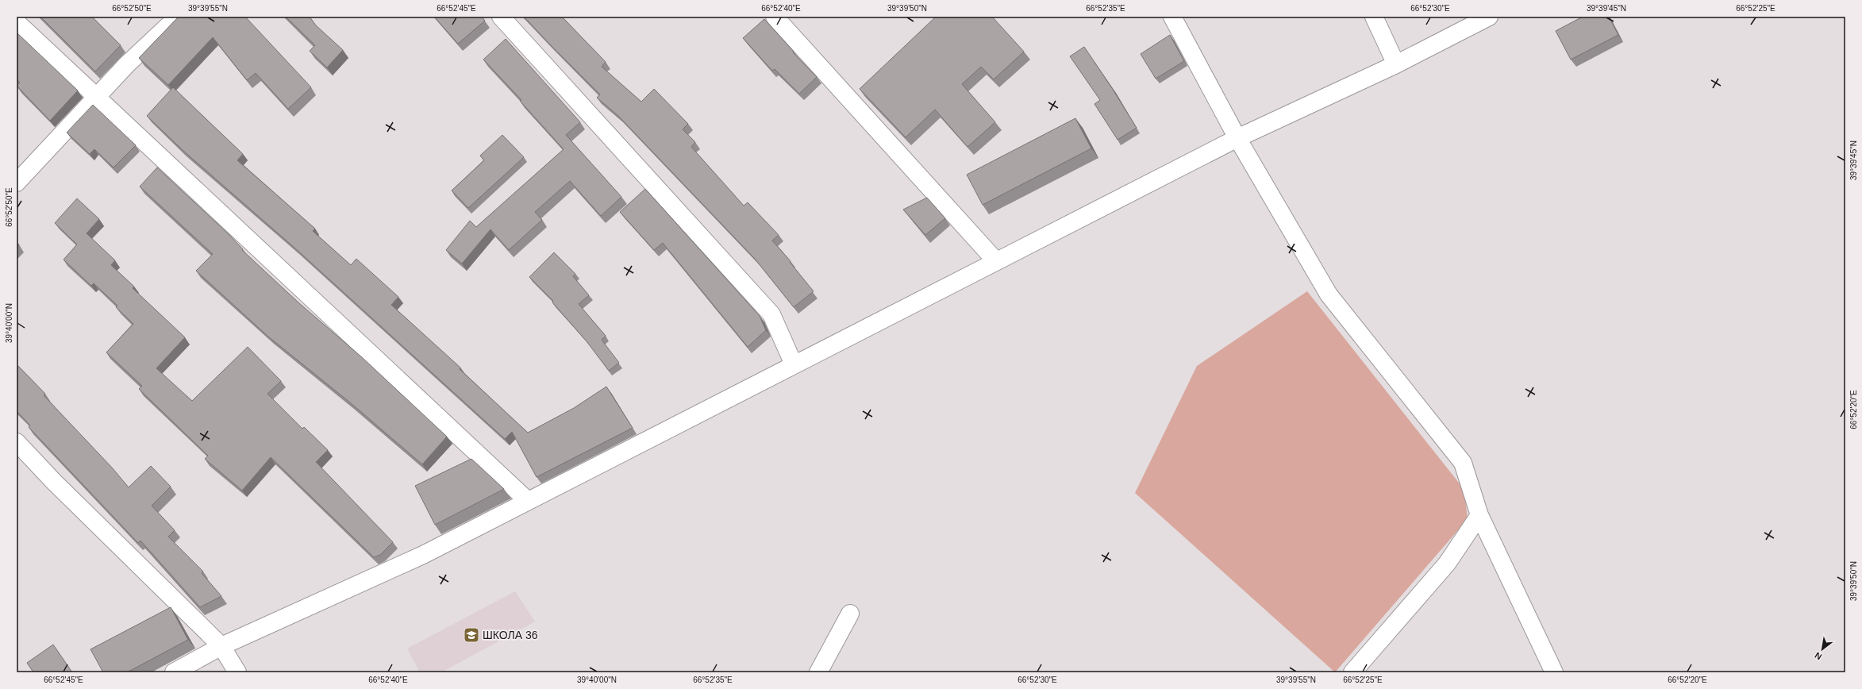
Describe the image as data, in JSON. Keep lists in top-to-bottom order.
{
  "places": {
    "school or university": ["ШКОЛА 36"]
  },
  "north": "bottom left",
  "coordinates": [
    "66°52'50\"E",
    "39°39'55\"N",
    "66°52'45\"E",
    "66°52'40\"E",
    "39°39'50\"N",
    "66°52'35\"E",
    "66°52'30\"E",
    "39°39'45\"N",
    "66°52'25\"E",
    "39°40'00\"N",
    "66°52'20\"E"
  ]
}
